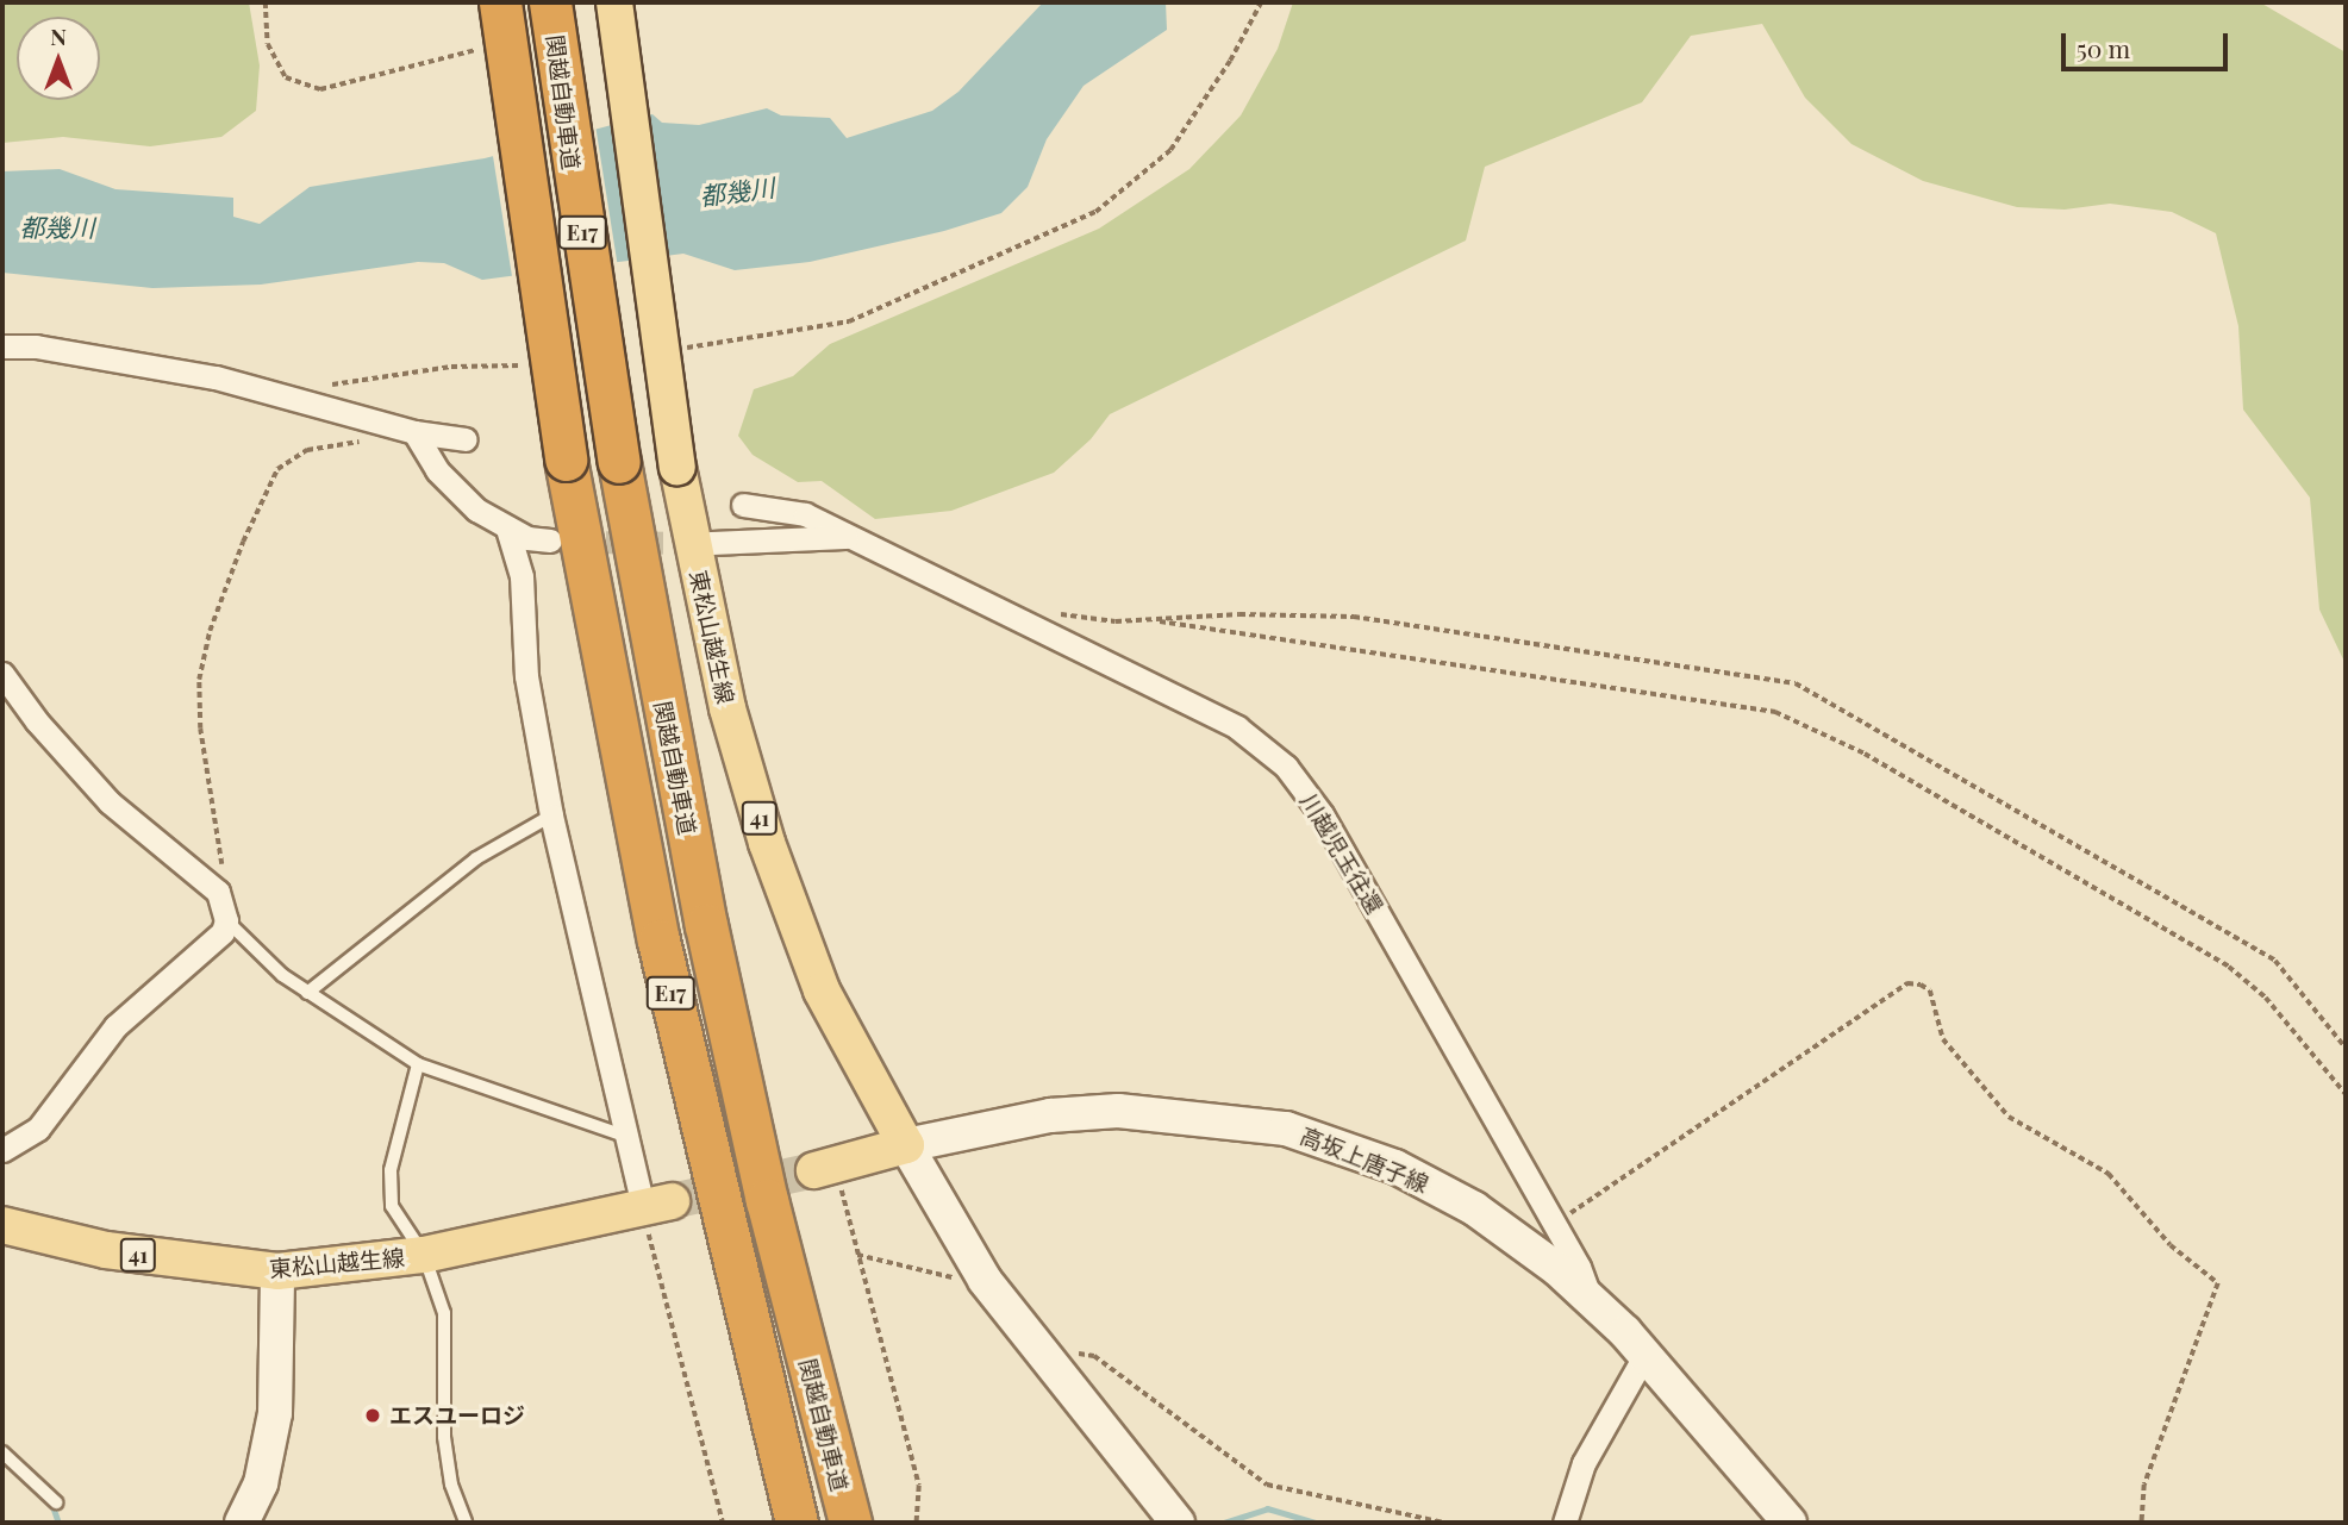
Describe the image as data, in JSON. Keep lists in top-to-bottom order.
{
  "streets": {
    "highway": ["関越自動車道", "E17"],
    "main road": ["東松山越生線", "41", "高坂上唐子線"],
    "street": ["川越児玉往還"]
  },
  "crossings": [
    ["東松山越生線", "高坂上唐子線"],
    ["川越児玉往還", "高坂上唐子線"]
  ],
  "water": ["都幾川"],
  "places": ["エスユーロジ"],
  "scale_bar": "50 m",
  "north": "top"
}
